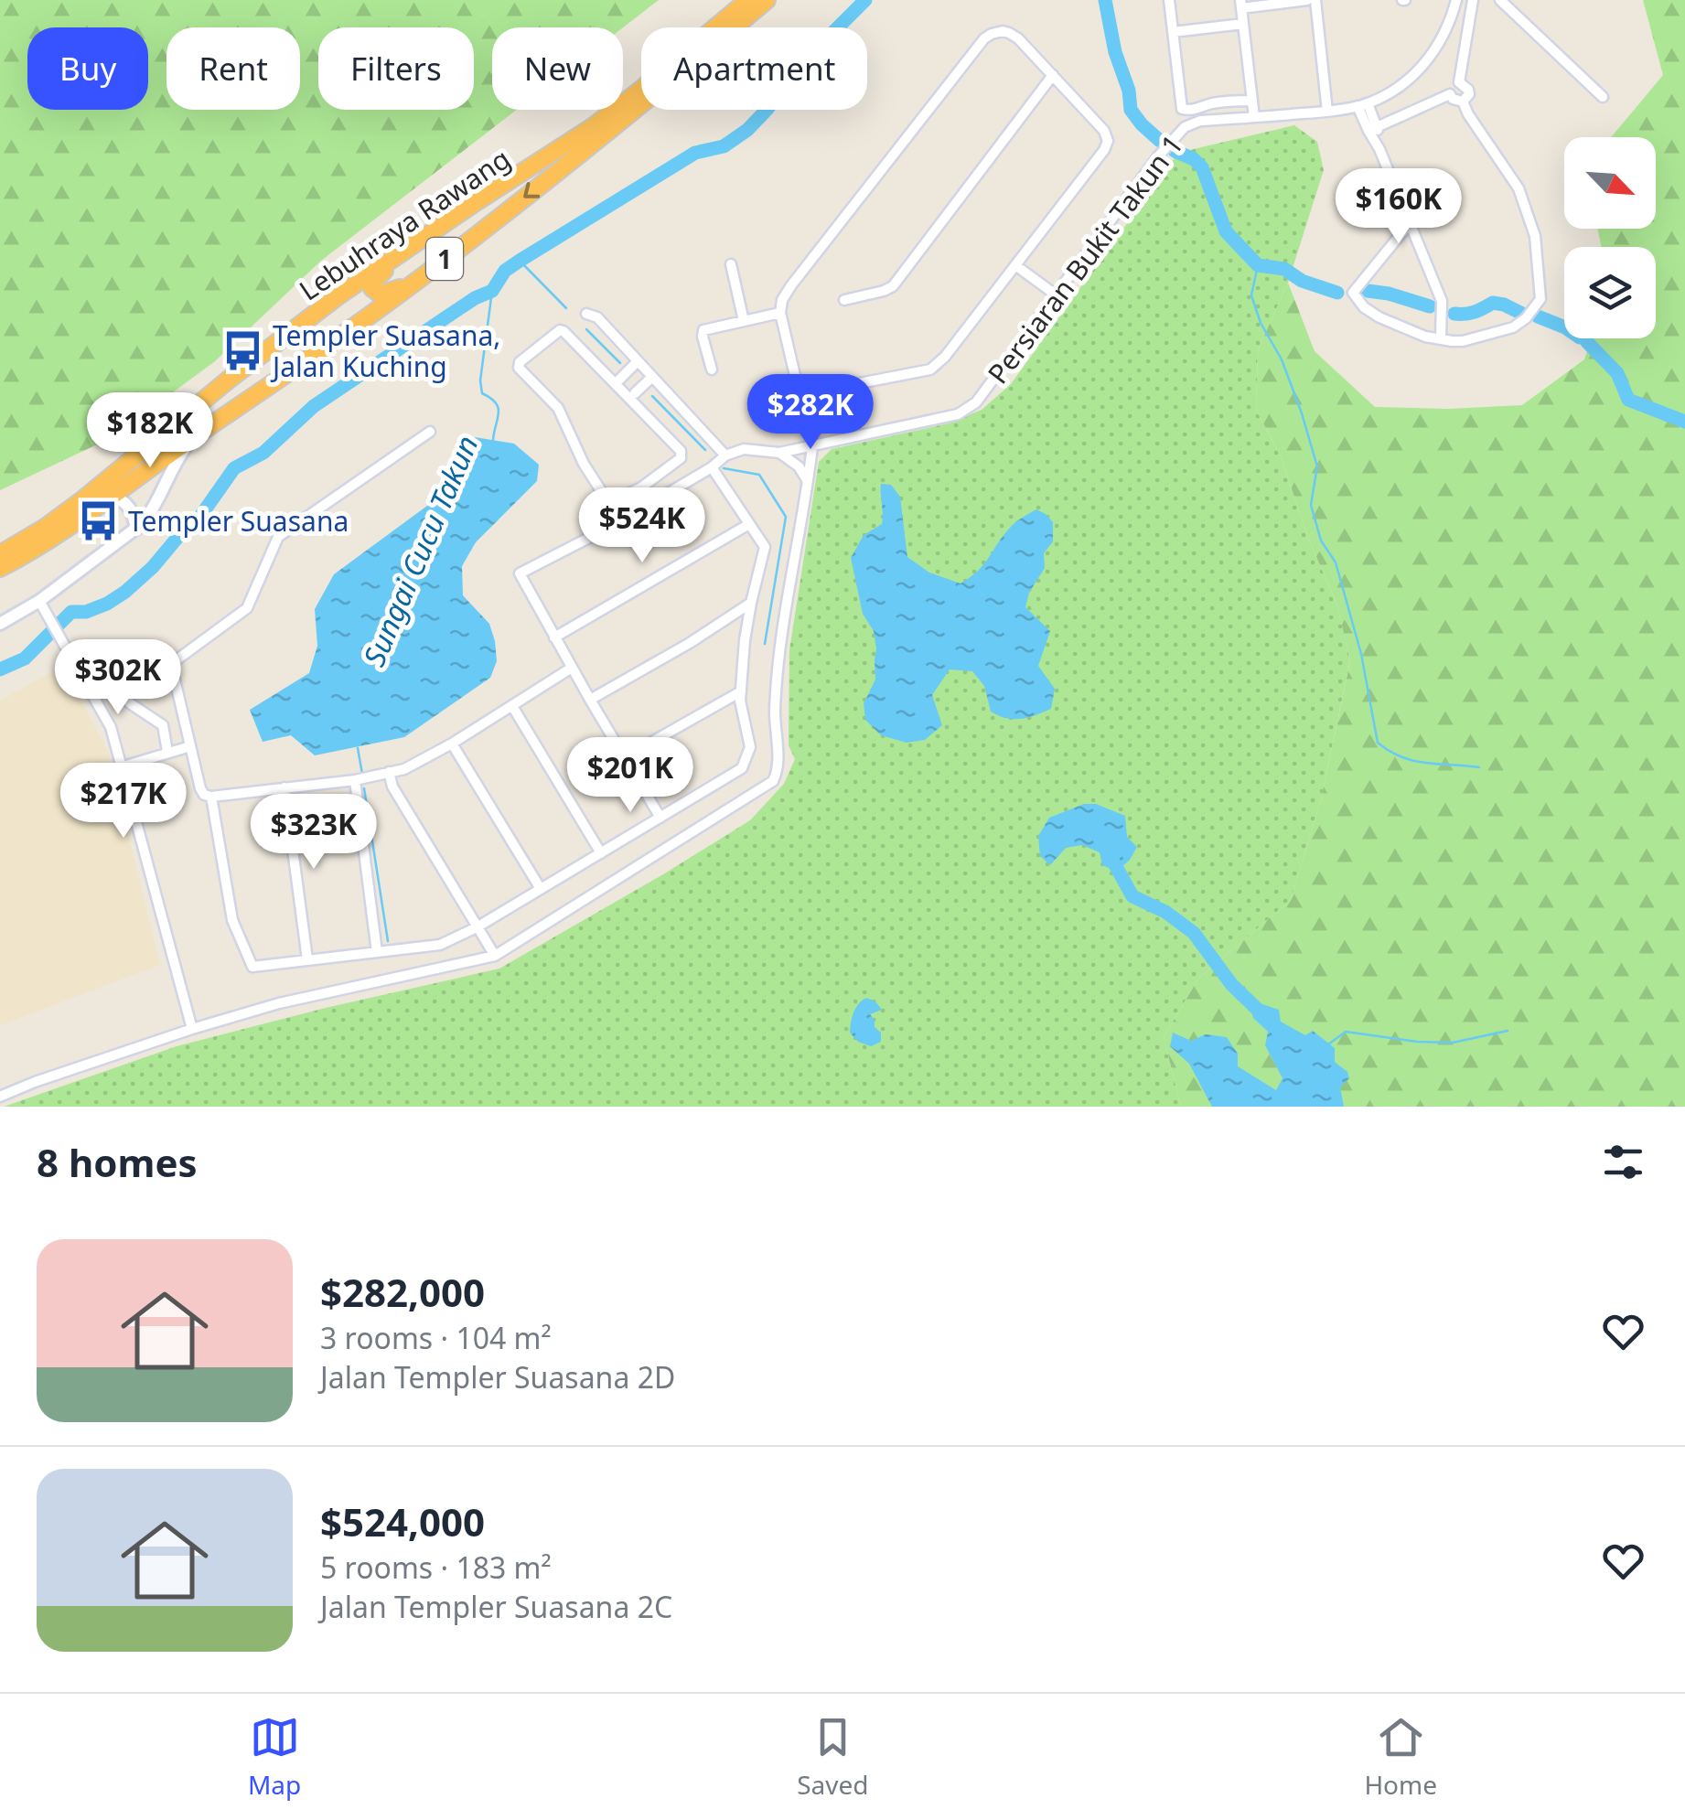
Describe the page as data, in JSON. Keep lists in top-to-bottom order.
{
  "streets": {
    "highway": ["Lebuhraya Rawang", "1"],
    "street": ["Persiaran Bukit Takun 1"]
  },
  "water": ["Sungai Cucu Takun"],
  "places": {
    "bus stop": ["Templer Suasana, Jalan Kuching", "Templer Suasana"]
  },
  "north": "bottom right",
  "page": {
    "chip": [
      "Buy",
      "Rent",
      "Filters",
      "New",
      "Apartment"
    ],
    "price": [
      "$160K",
      "$282K",
      "$182K",
      "$524K",
      "$302K",
      "$201K",
      "$217K",
      "$323K"
    ],
    "heading": "8 homes",
    "list": [
      {
        "name": "$282,000",
        "note": "3 rooms · 104 m² · Jalan Templer Suasana 2D"
      },
      {
        "name": "$524,000",
        "note": "5 rooms · 183 m² · Jalan Templer Suasana 2C"
      }
    ],
    "tabs": ["Map", "Saved", "Home"]
  }
}
